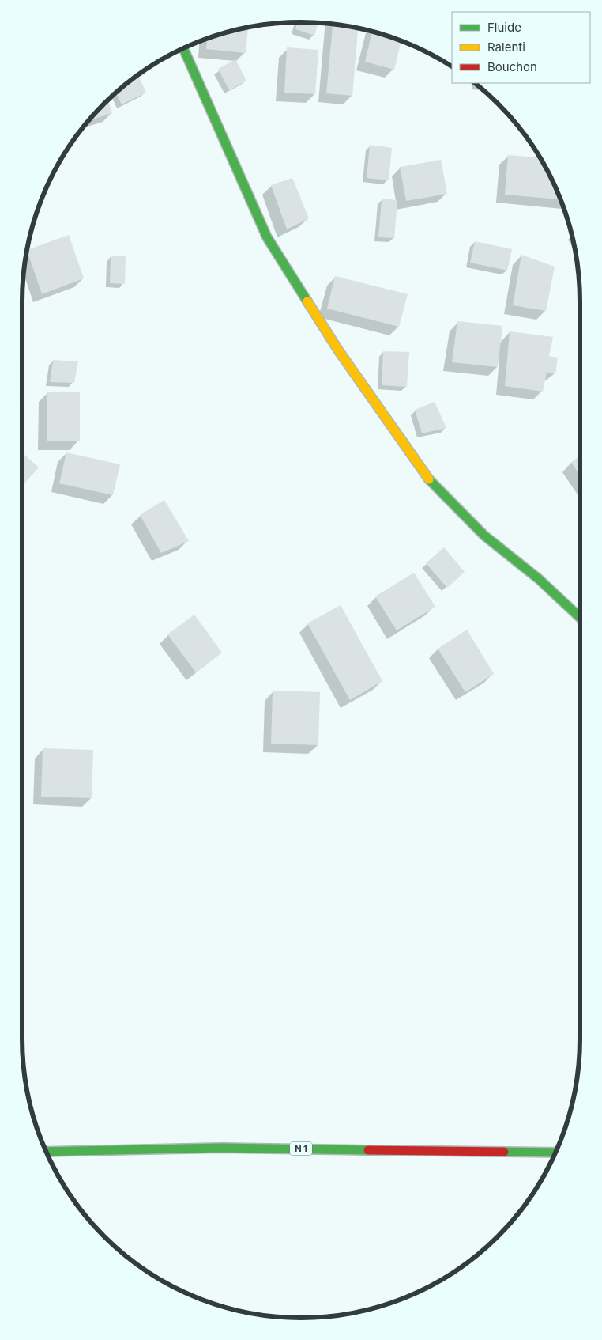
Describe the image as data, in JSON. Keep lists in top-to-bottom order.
{
  "streets": {
    "main road": ["N 1"]
  },
  "legend": ["Fluide", "Ralenti", "Bouchon"]
}
